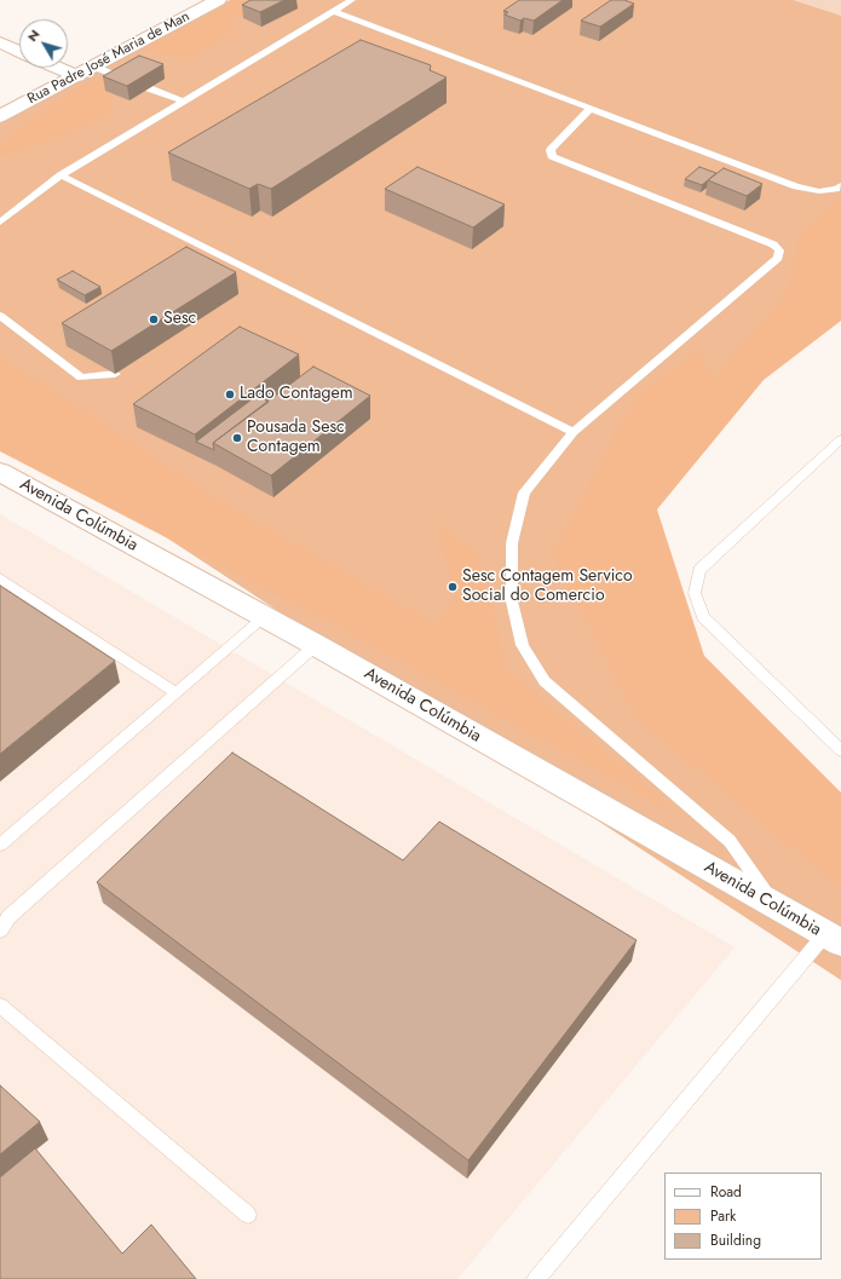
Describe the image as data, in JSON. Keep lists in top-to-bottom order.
{
  "streets": {
    "street": ["Rua Padre José Maria de Man", "Avenida Colúmbia"]
  },
  "places": [
    "Sesc",
    "Lado Contagem",
    "Pousada Sesc Contagem",
    "Sesc Contagem Servico Social do Comercio"
  ],
  "legend": ["Road", "Park", "Building"],
  "north": "top left"
}
